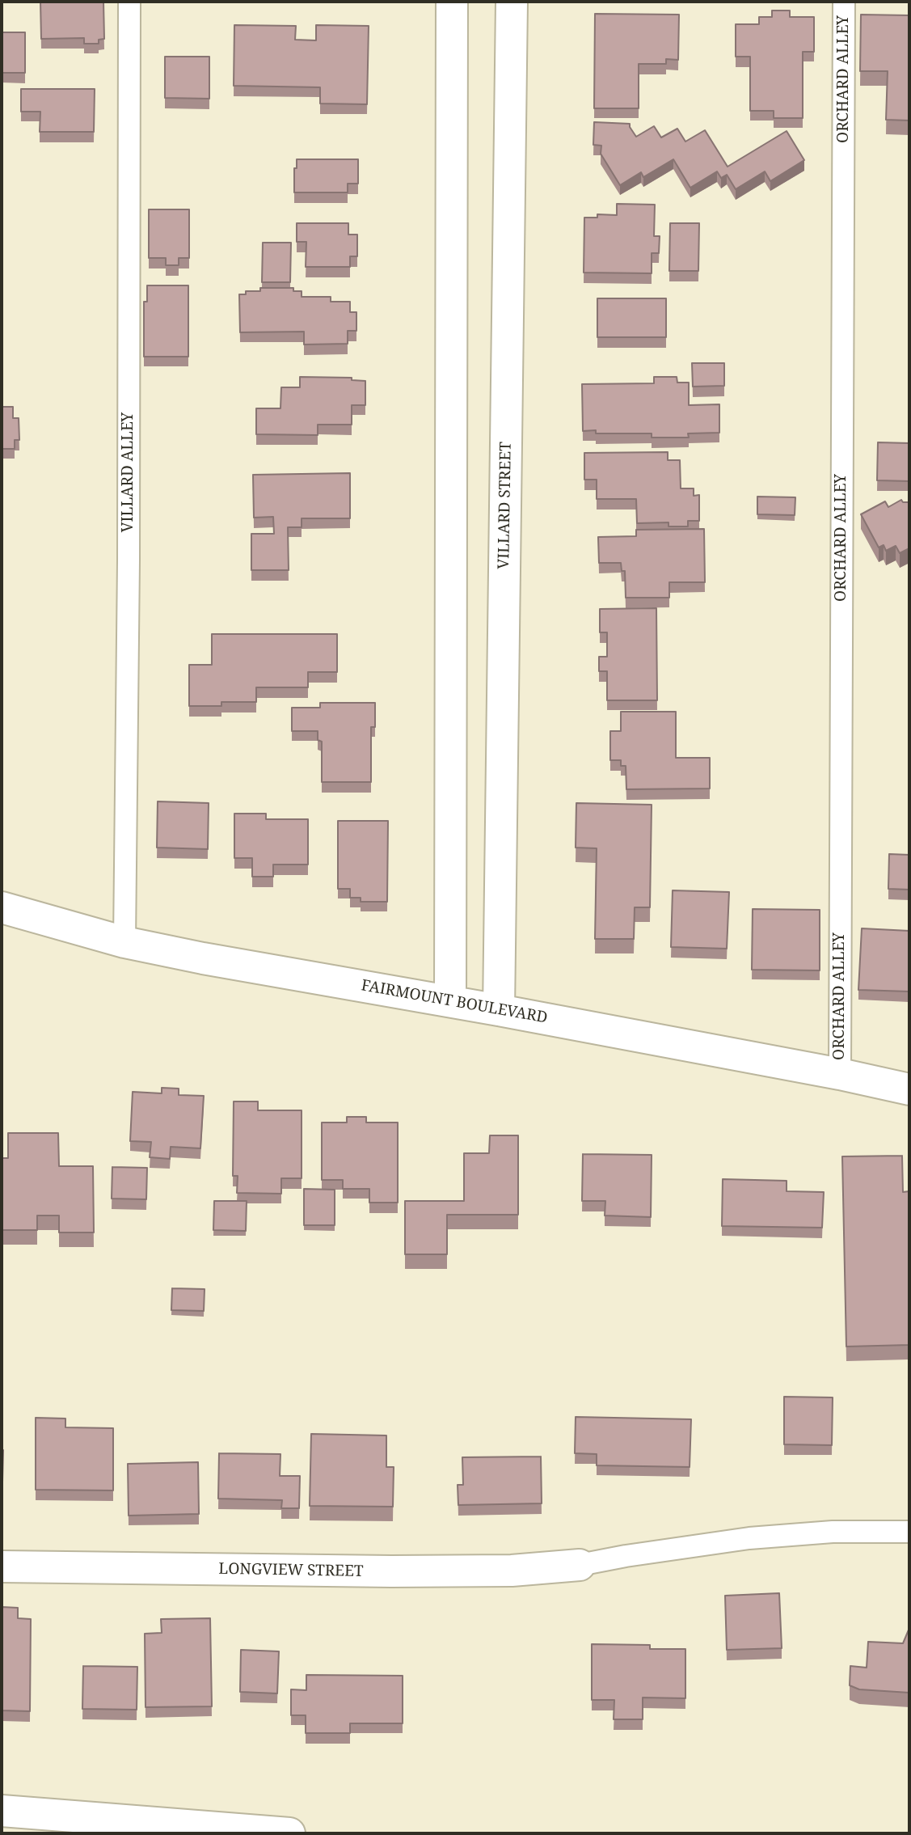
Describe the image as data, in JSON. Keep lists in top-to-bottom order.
{
  "streets": {
    "street": ["VILLARD STREET", "FAIRMOUNT BOULEVARD", "LONGVIEW STREET"],
    "lane": ["ORCHARD ALLEY", "VILLARD ALLEY"]
  },
  "crossings": [
    ["ORCHARD ALLEY", "FAIRMOUNT BOULEVARD"],
    ["VILLARD ALLEY", "FAIRMOUNT BOULEVARD"],
    ["VILLARD STREET", "FAIRMOUNT BOULEVARD"]
  ]
}
